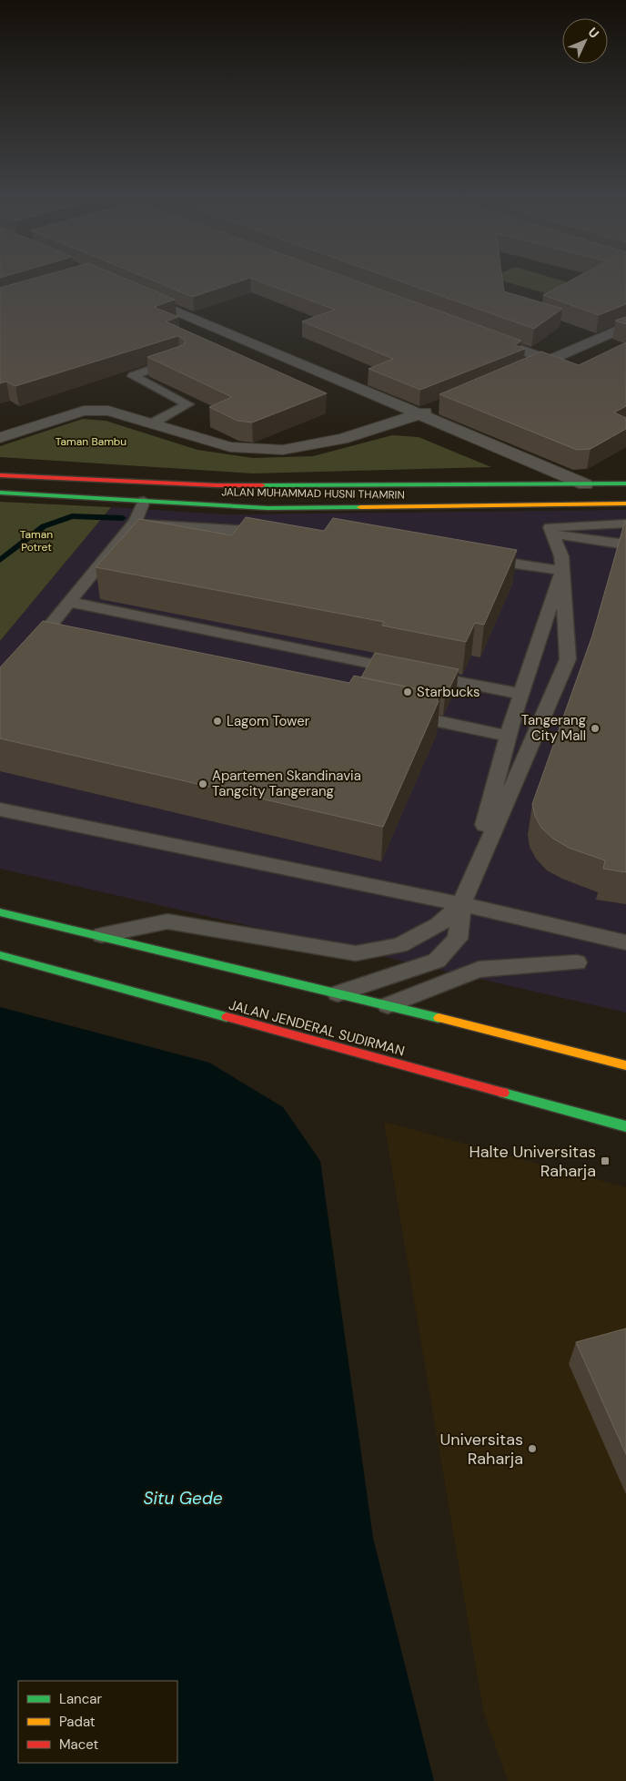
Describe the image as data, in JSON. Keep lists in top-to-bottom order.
{
  "streets": {
    "main road": ["JALAN MUHAMMAD HUSNI THAMRIN", "JALAN JENDERAL SUDIRMAN"]
  },
  "water": ["Situ Gede"],
  "parks": ["Taman Bambu", "Taman Potret"],
  "places": {
    "other": [
      "Starbucks",
      "Lagom Tower",
      "Tangerang City Mall",
      "Apartemen Skandinavia Tangcity Tangerang",
      "Universitas Raharja"
    ],
    "transit": ["Halte Universitas Raharja"]
  },
  "legend": ["Lancar", "Padat", "Macet"],
  "north": "top right"
}
